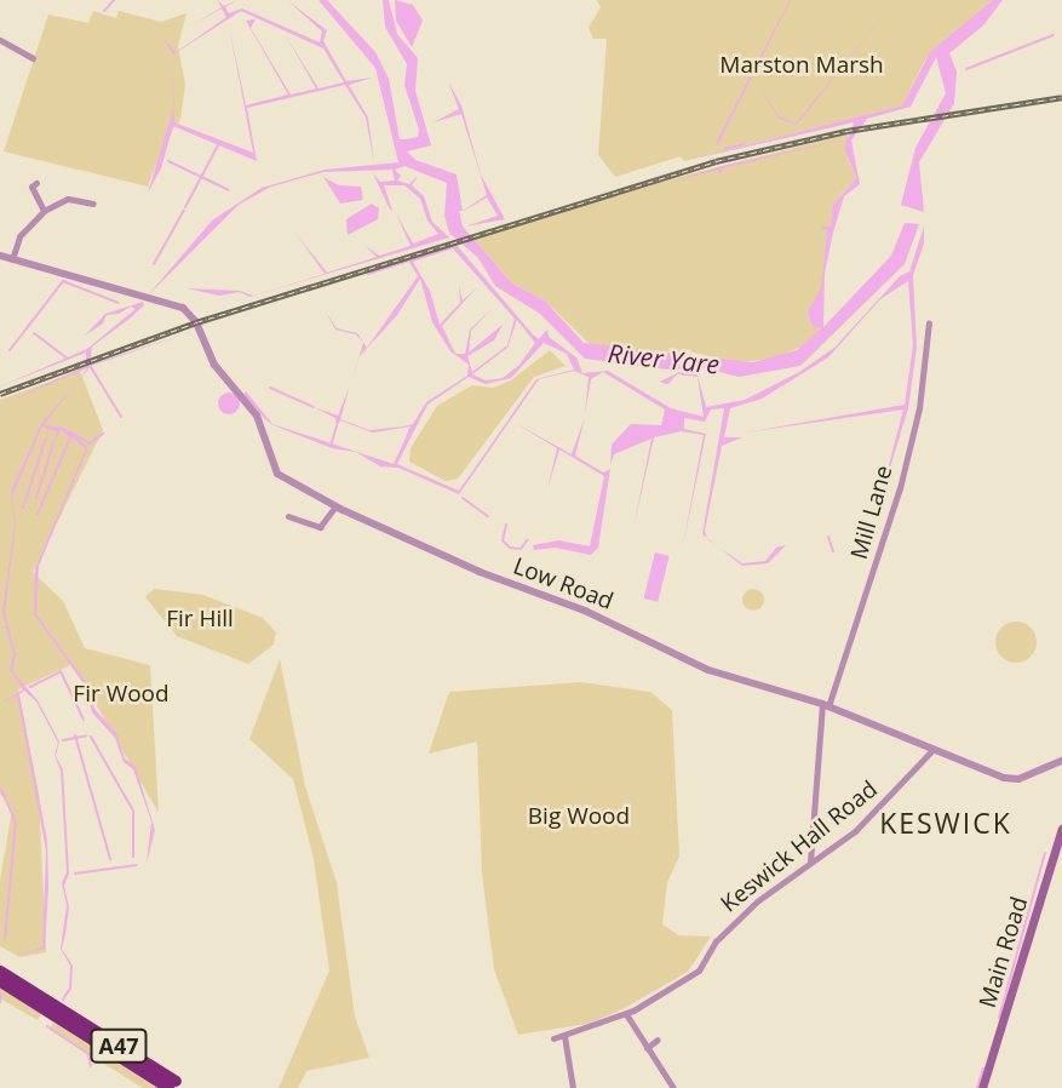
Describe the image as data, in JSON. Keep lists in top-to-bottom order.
{
  "streets": {
    "highway": ["A47"],
    "main road": ["Main Road"],
    "street": ["Mill Lane", "Low Road", "Keswick Hall Road"]
  },
  "crossings": [
    ["Mill Lane", "Low Road"],
    ["Mill Lane", "Keswick Hall Road"],
    ["Low Road", "Keswick Hall Road"]
  ],
  "districts": ["KESWICK"],
  "water": ["River Yare"],
  "parks": [
    "Marston Marsh",
    "Fir Hill",
    "Fir Wood",
    "Big Wood"
  ]
}
